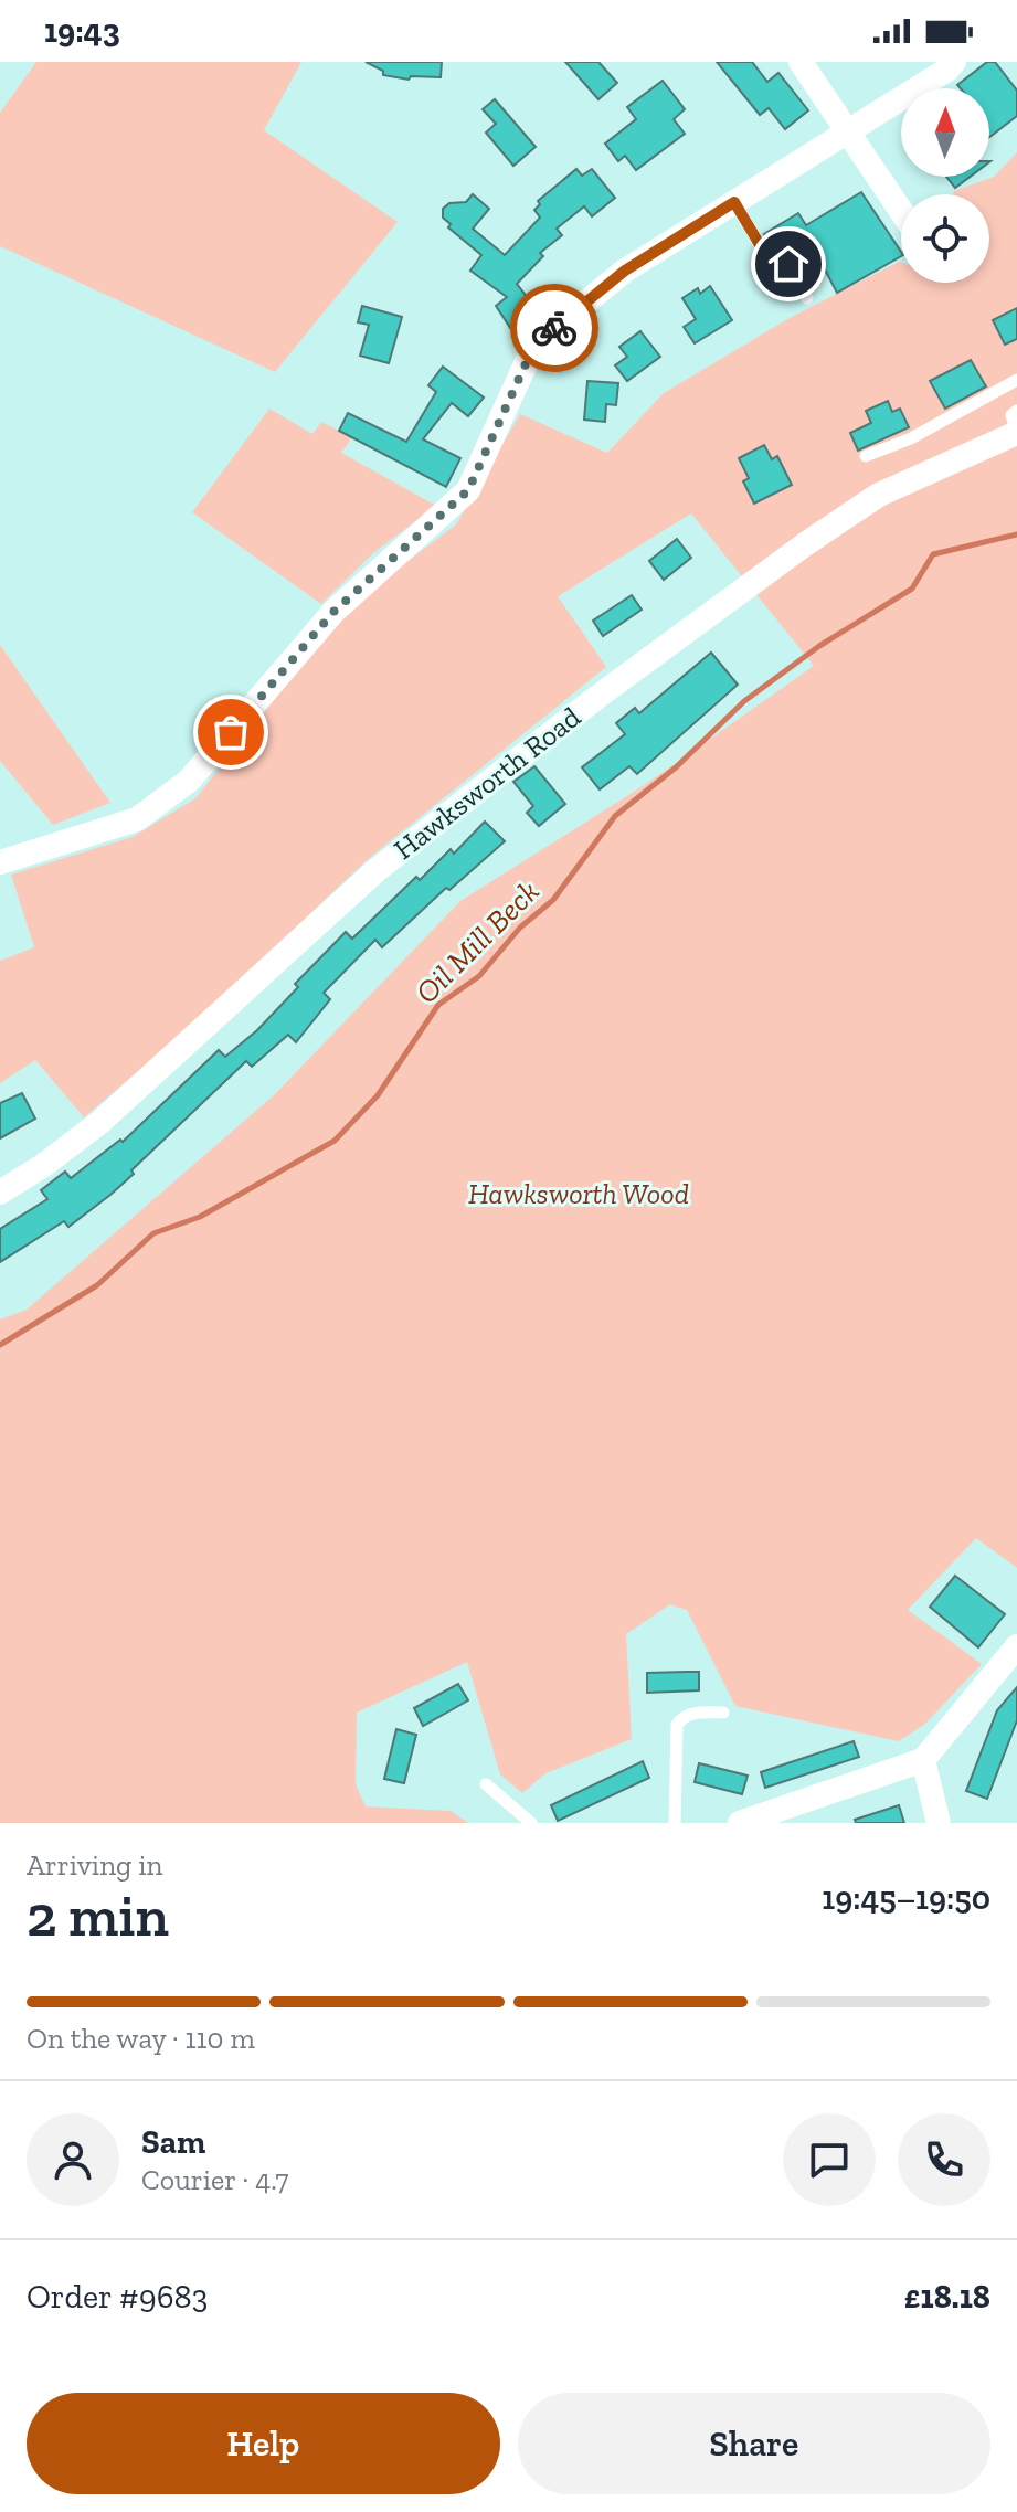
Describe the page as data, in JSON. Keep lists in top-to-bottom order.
{
  "streets": {
    "street": ["Hawksworth Road"]
  },
  "water": ["Oil Mill Beck"],
  "parks": ["Hawksworth Wood"],
  "north": "top",
  "page": {
    "status": "19:43",
    "heading": ["2 min", "Arriving in", "19:45–19:50"],
    "panel": [
      "Sam",
      "Courier · 4.7",
      "Order #9683",
      "£18.18"
    ],
    "bar": "On the way · 110 m",
    "buttons": ["Help", "Share"]
  }
}
